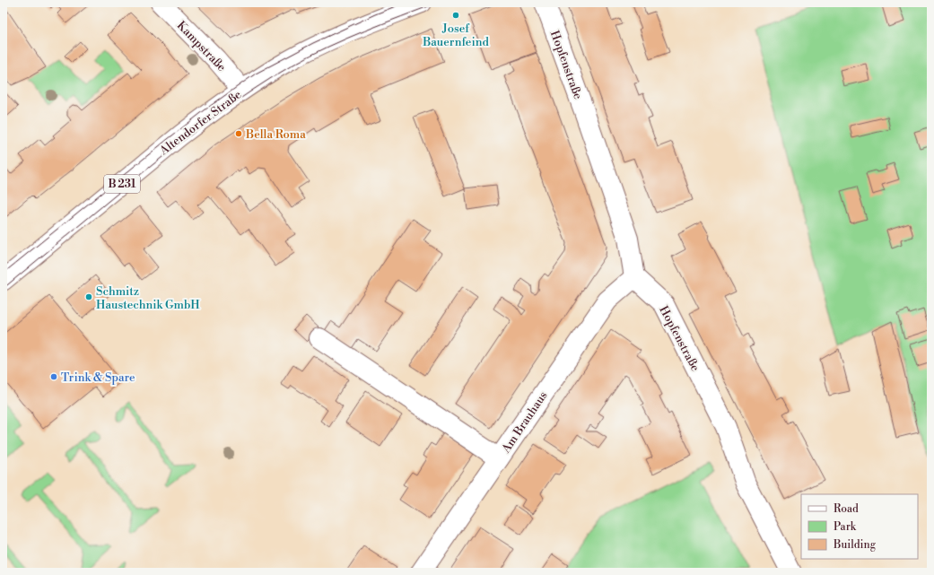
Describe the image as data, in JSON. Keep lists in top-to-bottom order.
{
  "streets": {
    "street": [
      "Kampstraße",
      "Hopfenstraße",
      "Altendorfer Straße",
      "B 231",
      "Am Brauhaus"
    ]
  },
  "crossings": [
    ["Kampstraße", "Altendorfer Straße"],
    ["Hopfenstraße", "Am Brauhaus"]
  ],
  "places": [
    "Josef Bauernfeind",
    "Bella Roma",
    "Schmitz Haustechnik GmbH",
    "Trink & Spare"
  ],
  "legend": ["Road", "Park", "Building"]
}
